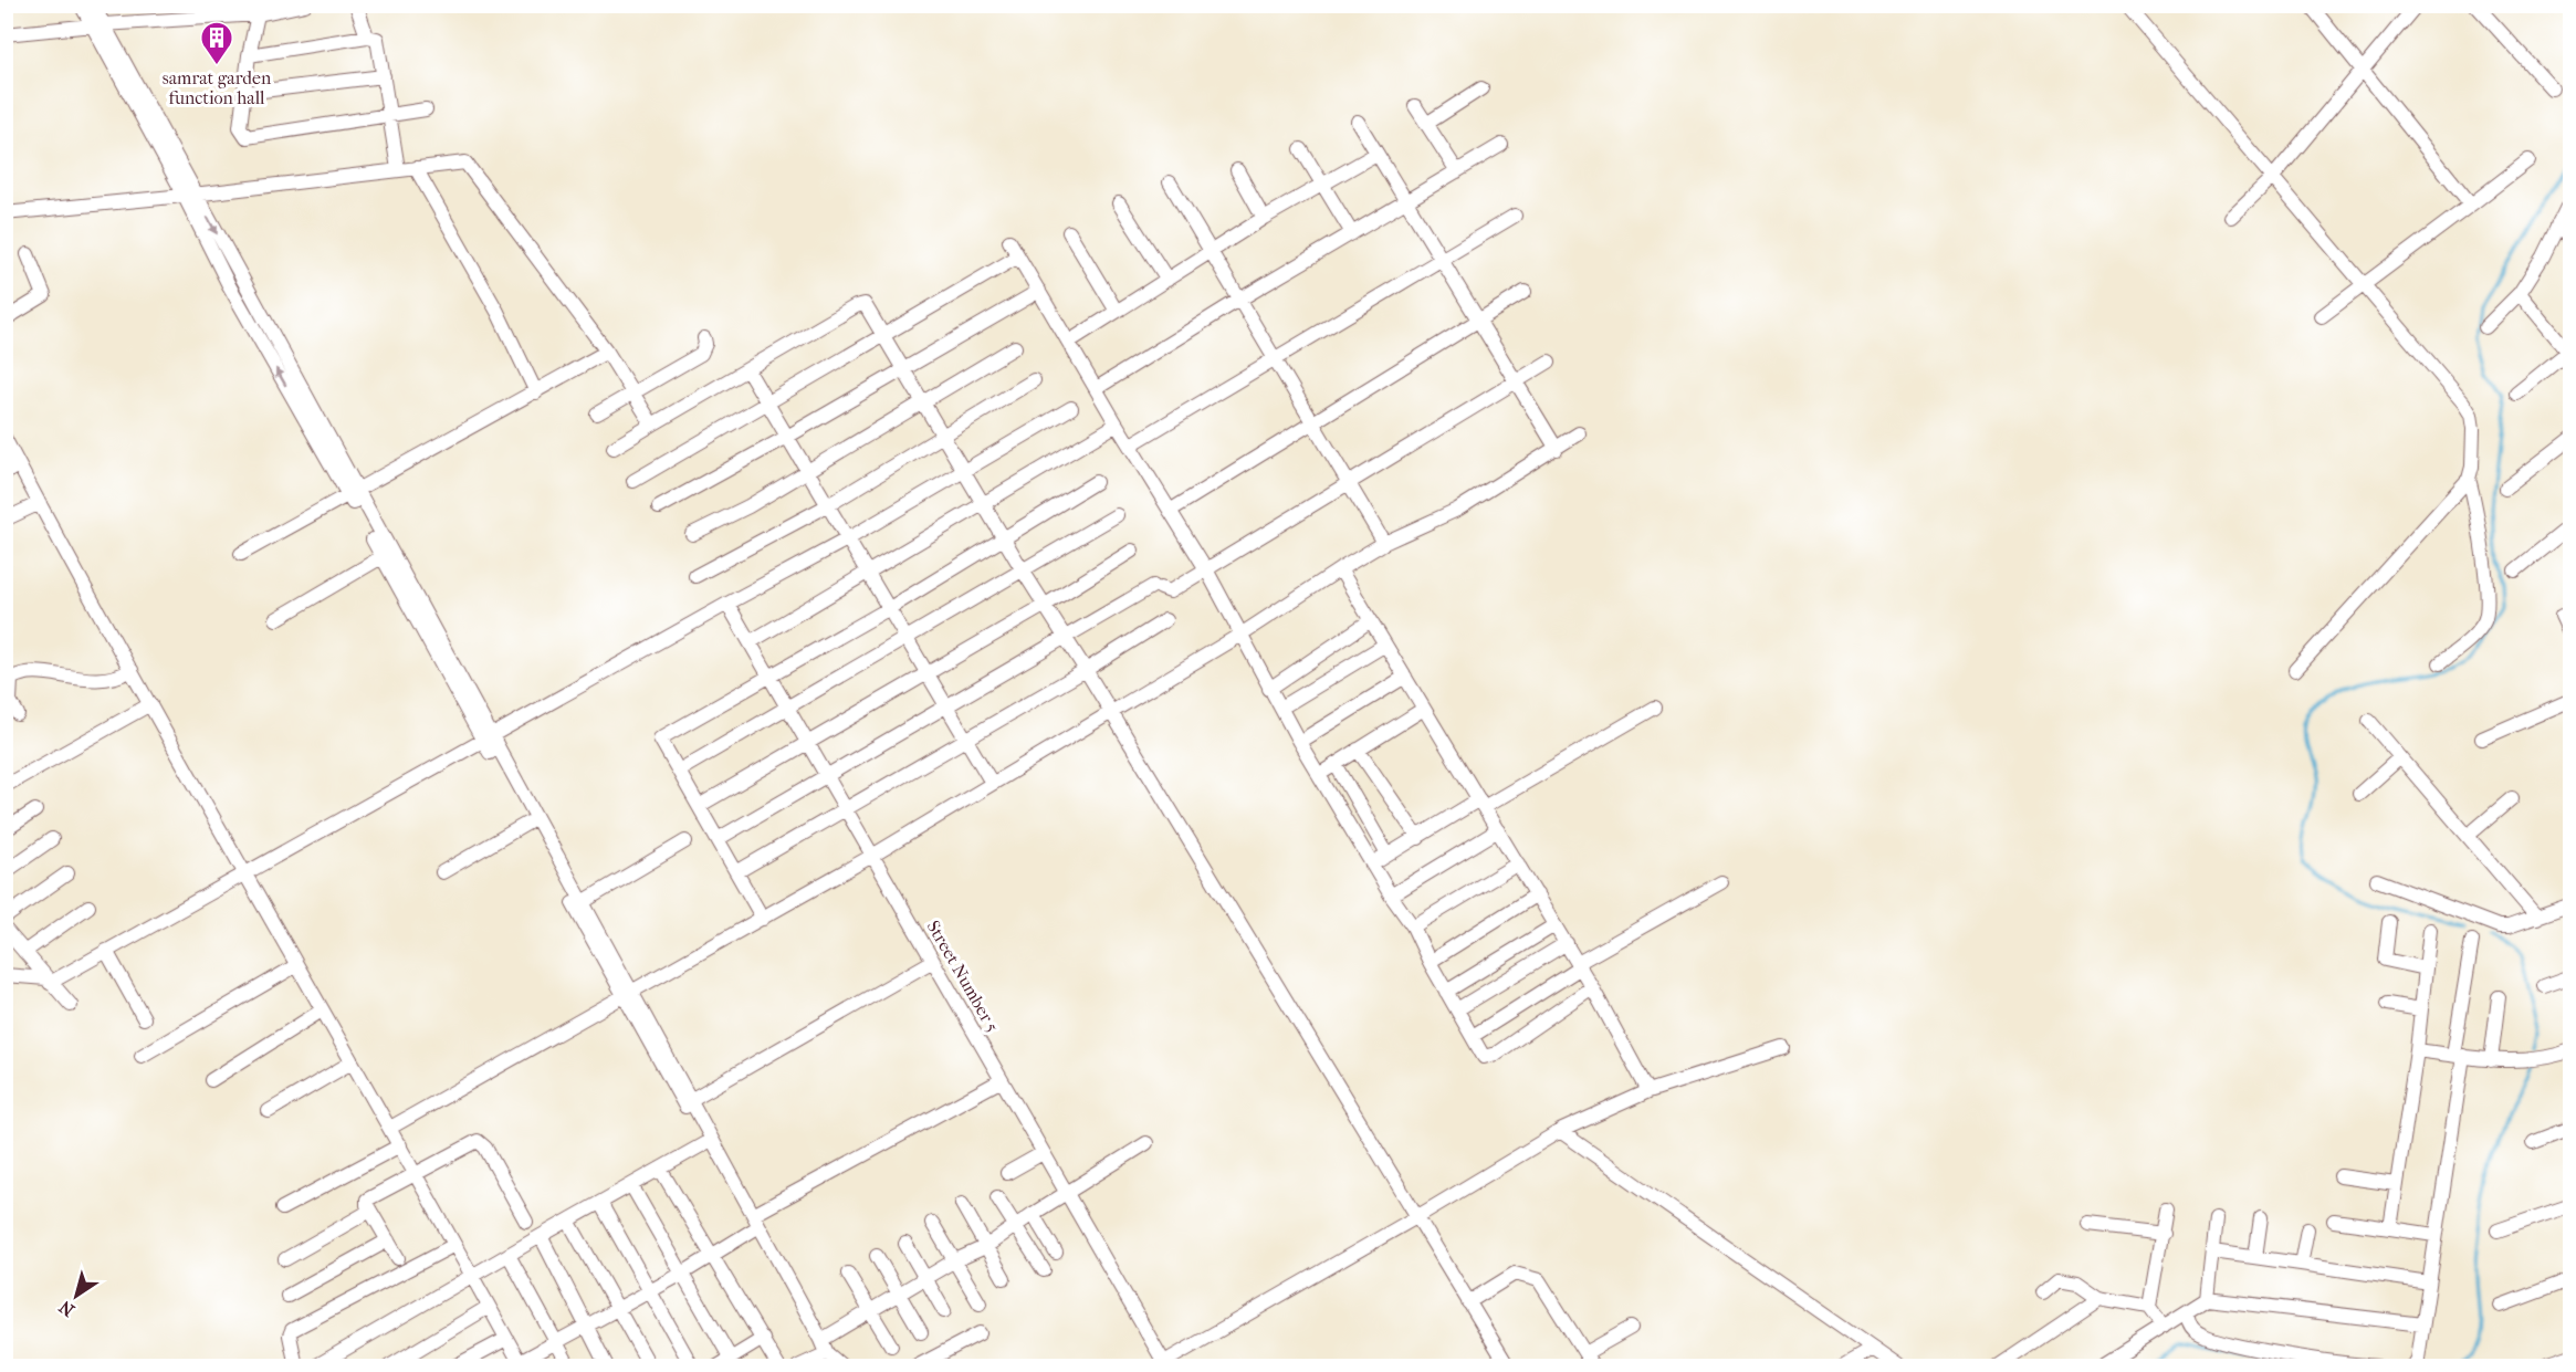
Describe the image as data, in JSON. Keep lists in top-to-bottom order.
{
  "streets": {
    "street": ["Street Number 5"]
  },
  "places": {
    "building": ["samrat garden function hall"]
  },
  "north": "bottom left"
}
